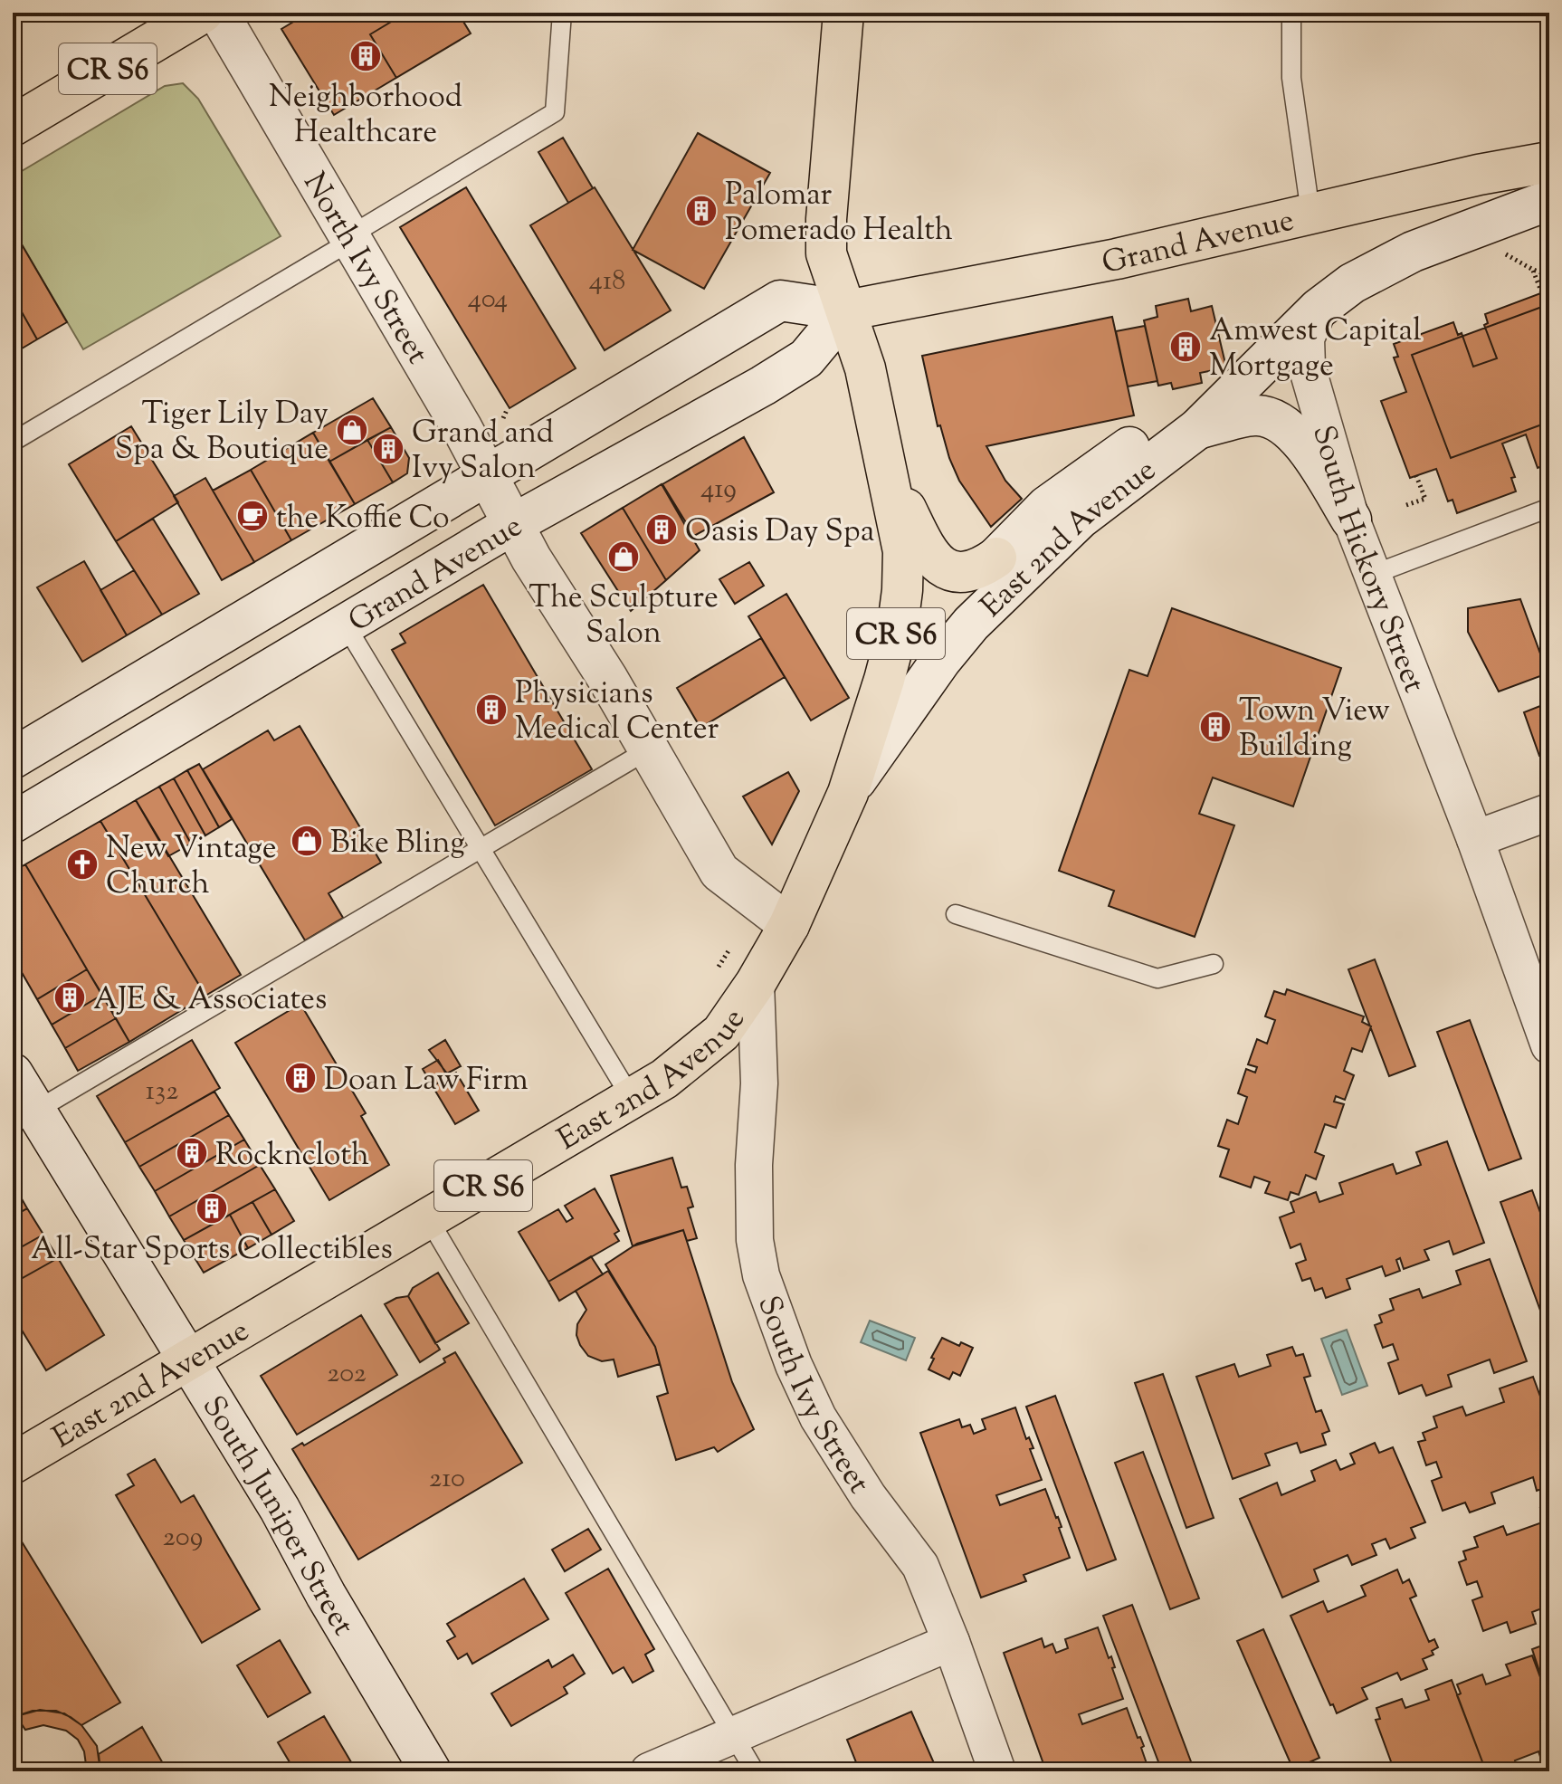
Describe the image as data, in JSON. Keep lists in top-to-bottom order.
{
  "streets": {
    "main road": [
      "CR S6",
      "Grand Avenue",
      "North Ivy Street",
      "East 2nd Avenue",
      "South Juniper Street"
    ],
    "street": ["South Hickory Street", "South Ivy Street"]
  },
  "crossings": [
    ["CR S6", "Grand Avenue"],
    ["CR S6", "East 2nd Avenue"],
    ["Grand Avenue", "North Ivy Street"],
    ["Grand Avenue", "East 2nd Avenue"],
    ["East 2nd Avenue", "South Hickory Street"],
    ["East 2nd Avenue", "South Ivy Street"],
    ["East 2nd Avenue", "South Juniper Street"]
  ],
  "places": {
    "building": [
      "Neighborhood Healthcare",
      "Palomar Pomerado Health",
      "Amwest Capital Mortgage",
      "Grand and Ivy Salon",
      "Oasis Day Spa",
      "Physicians Medical Center",
      "Town View Building",
      "AJE & Associates",
      "Doan Law Firm",
      "Rockncloth",
      "All-Star Sports Collectibles"
    ],
    "shop": ["Tiger Lily Day Spa & Boutique", "The Sculpture Salon", "Bike Bling"],
    "cafe": ["the Koffie Co"],
    "church": ["New Vintage Church"]
  },
  "house_numbers": [
    "418",
    "404",
    "419",
    "132",
    "202",
    "210",
    "209"
  ]
}
